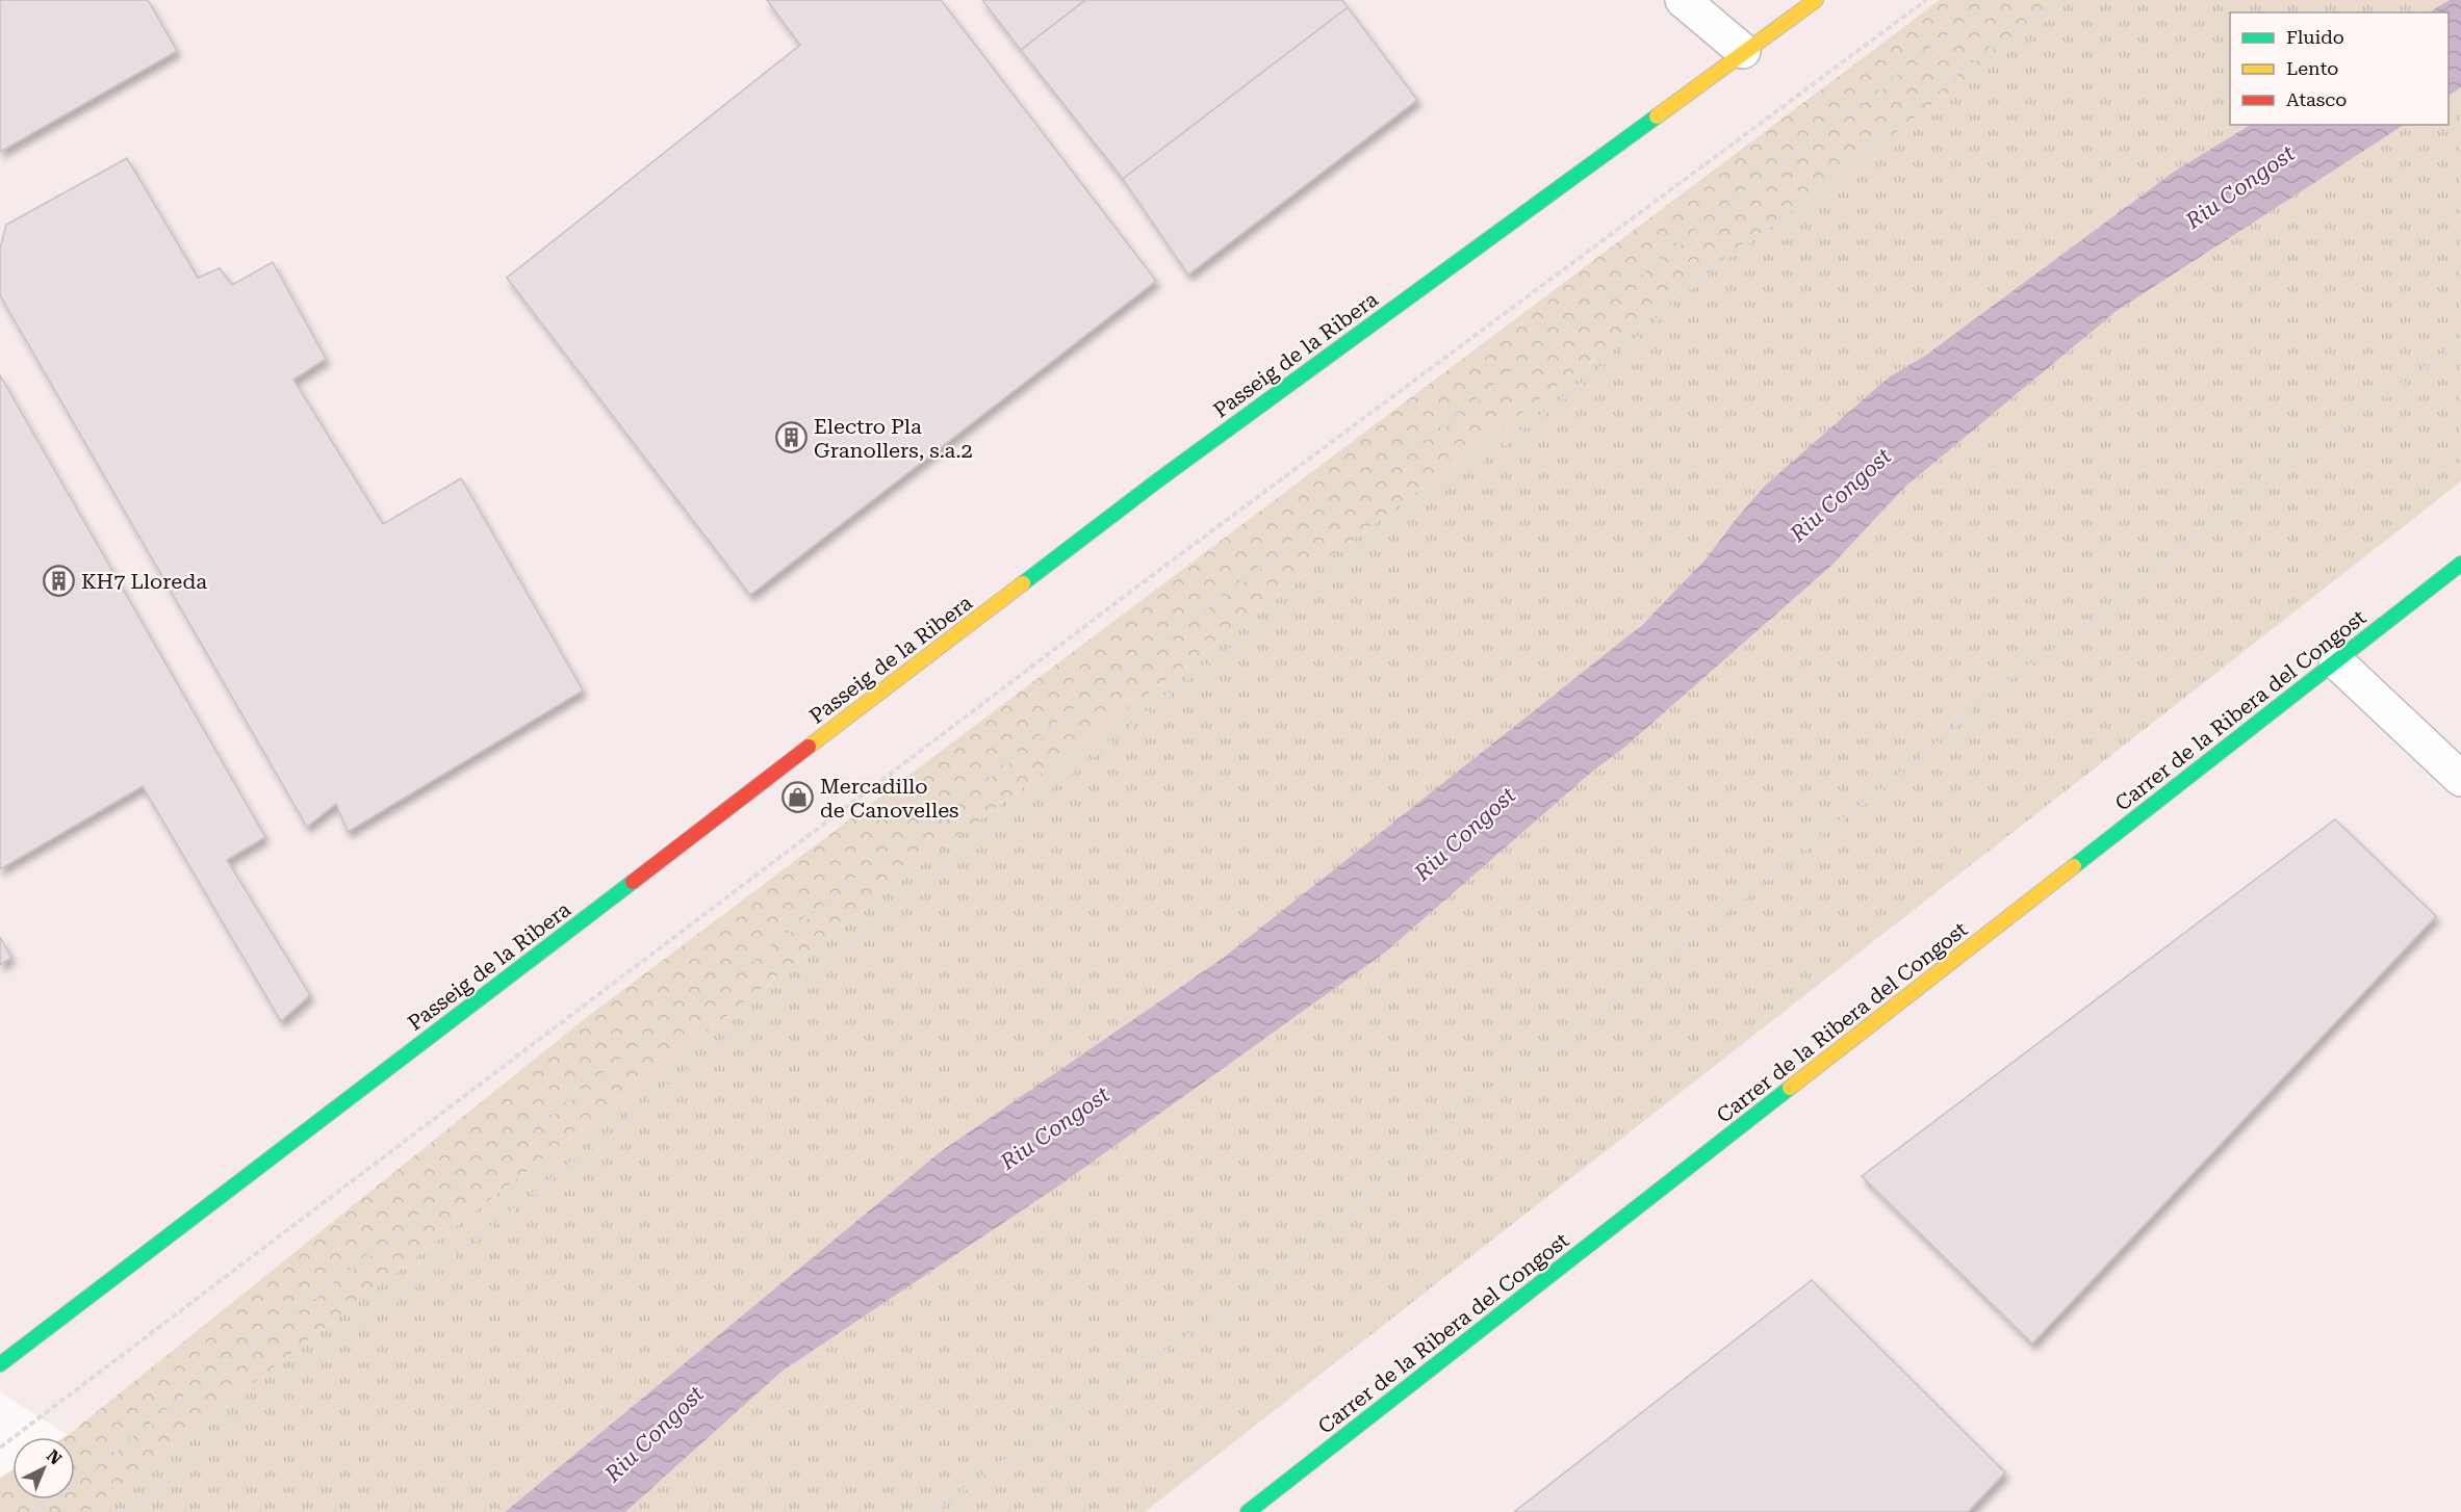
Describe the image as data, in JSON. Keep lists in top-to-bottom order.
{
  "streets": {
    "street": ["Passeig de la Ribera", "Carrer de la Ribera del Congost"]
  },
  "water": ["Riu Congost"],
  "places": {
    "building": ["Electro Pla Granollers, s.a.2", "KH7 Lloreda"],
    "shop": ["Mercadillo de Canovelles"]
  },
  "legend": ["Fluido", "Lento", "Atasco"],
  "north": "top right"
}
